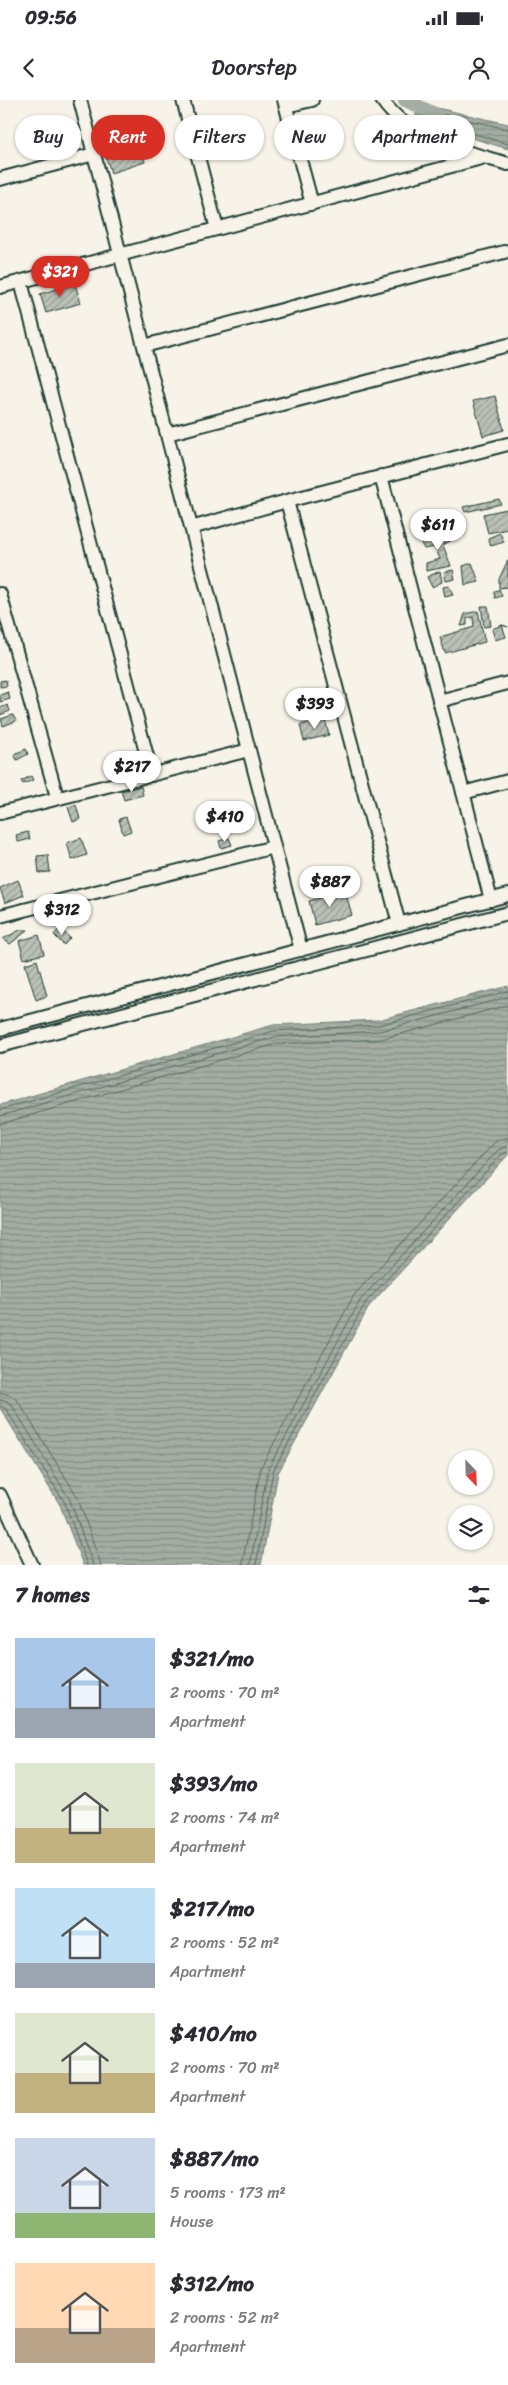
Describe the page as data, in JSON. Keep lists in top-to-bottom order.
{
  "north": "bottom right",
  "page": {
    "status": "09:56",
    "header": "Doorstep",
    "chip": [
      "Buy",
      "Rent",
      "Filters",
      "New",
      "Apartment"
    ],
    "price": [
      "$321",
      "$611",
      "$393",
      "$217",
      "$410",
      "$887",
      "$312"
    ],
    "heading": "7 homes",
    "list": [
      {
        "name": "$321/mo",
        "note": "2 rooms · 70 m² · Apartment"
      },
      {
        "name": "$393/mo",
        "note": "2 rooms · 74 m² · Apartment"
      },
      {
        "name": "$217/mo",
        "note": "2 rooms · 52 m² · Apartment"
      },
      {
        "name": "$410/mo",
        "note": "2 rooms · 70 m² · Apartment"
      },
      {
        "name": "$887/mo",
        "note": "5 rooms · 173 m² · House"
      },
      {
        "name": "$312/mo",
        "note": "2 rooms · 52 m² · Apartment"
      }
    ]
  }
}
